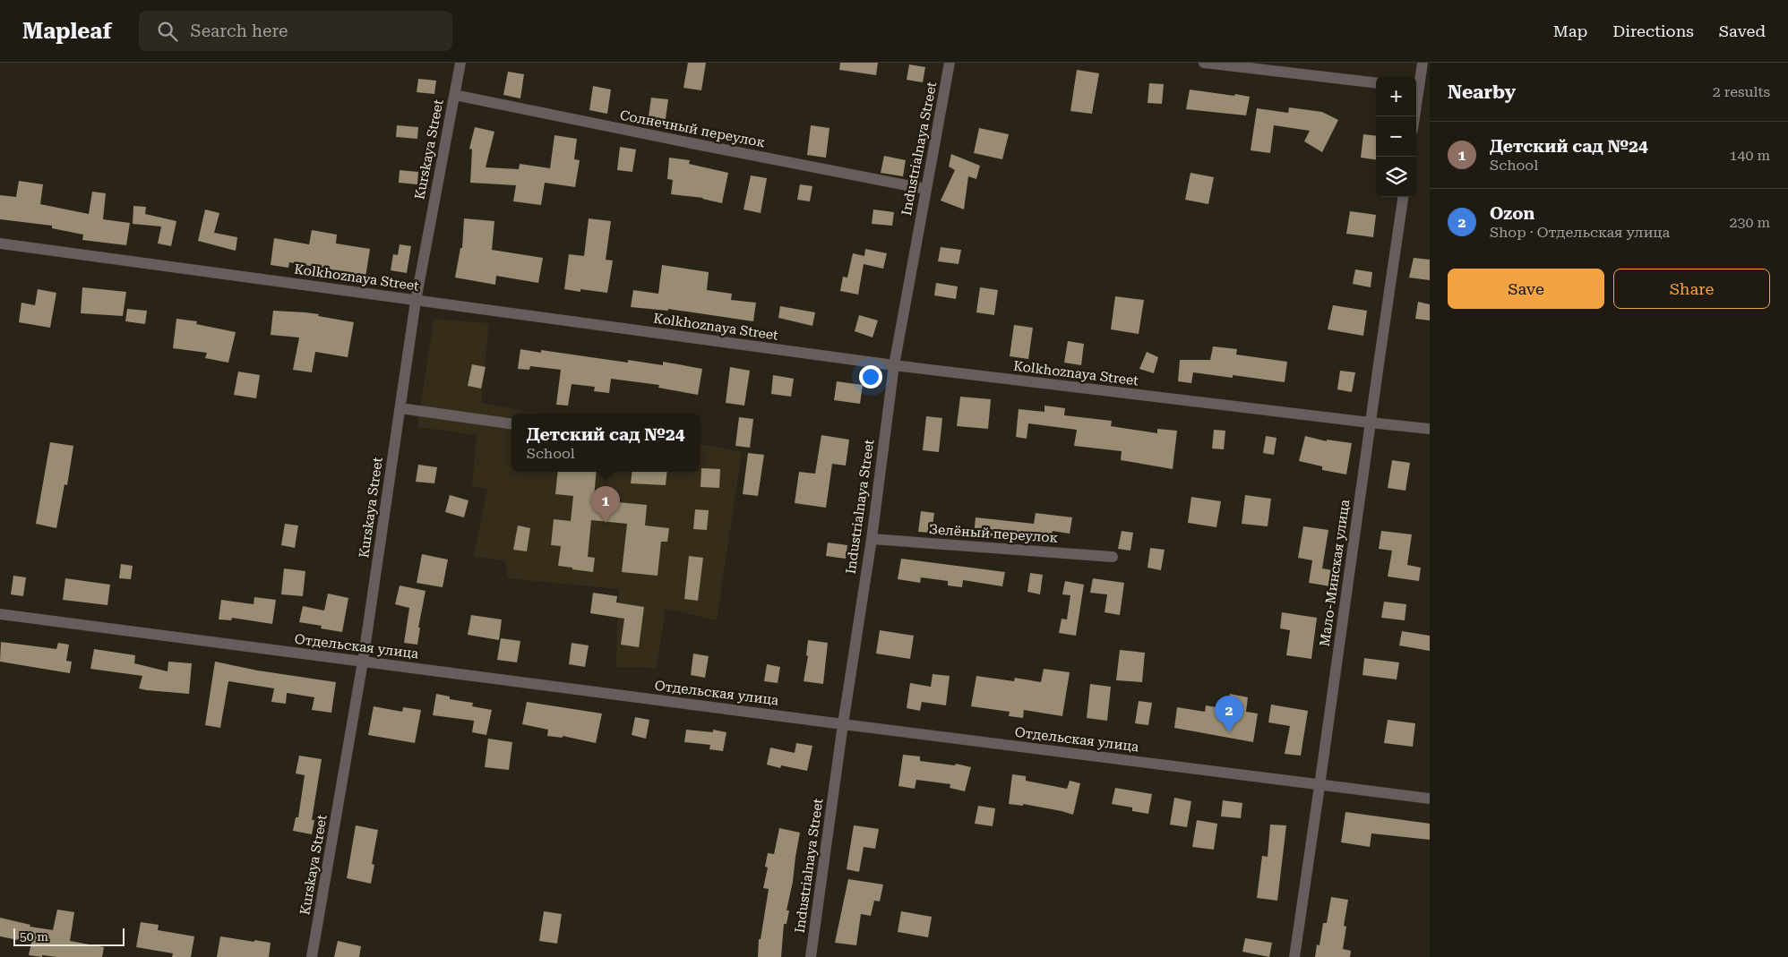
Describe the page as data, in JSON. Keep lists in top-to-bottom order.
{
  "streets": {
    "street": [
      "Солнечный переулок",
      "Industrialnaya Street",
      "Kurskaya Street",
      "Kolkhoznaya Street",
      "Зелёный переулок",
      "Мало-Минская улица",
      "Отдельская улица"
    ]
  },
  "crossings": [
    ["Солнечный переулок", "Industrialnaya Street"],
    ["Солнечный переулок", "Kurskaya Street"],
    ["Industrialnaya Street", "Kolkhoznaya Street"],
    ["Industrialnaya Street", "Зелёный переулок"],
    ["Industrialnaya Street", "Отдельская улица"],
    ["Kurskaya Street", "Kolkhoznaya Street"],
    ["Kurskaya Street", "Отдельская улица"],
    ["Kolkhoznaya Street", "Мало-Минская улица"],
    ["Мало-Минская улица", "Отдельская улица"]
  ],
  "scale_bar": "50 m",
  "page": {
    "header": "Mapleaf",
    "search": "Search here",
    "nav": ["Map", "Directions", "Saved"],
    "heading": ["Nearby", "2 results"],
    "map_buttons": ["+", "−"],
    "list": [
      {
        "mark": "1",
        "name": "Детский сад №24",
        "note": "School",
        "value": "140 m"
      },
      {
        "mark": "2",
        "name": "Ozon",
        "note": "Shop · Отдельская улица",
        "value": "230 m"
      }
    ],
    "buttons": ["Save", "Share"],
    "popup": ["Детский сад №24", "School"],
    "pins": ["1", "2"],
    "scale": "50 m"
  }
}
